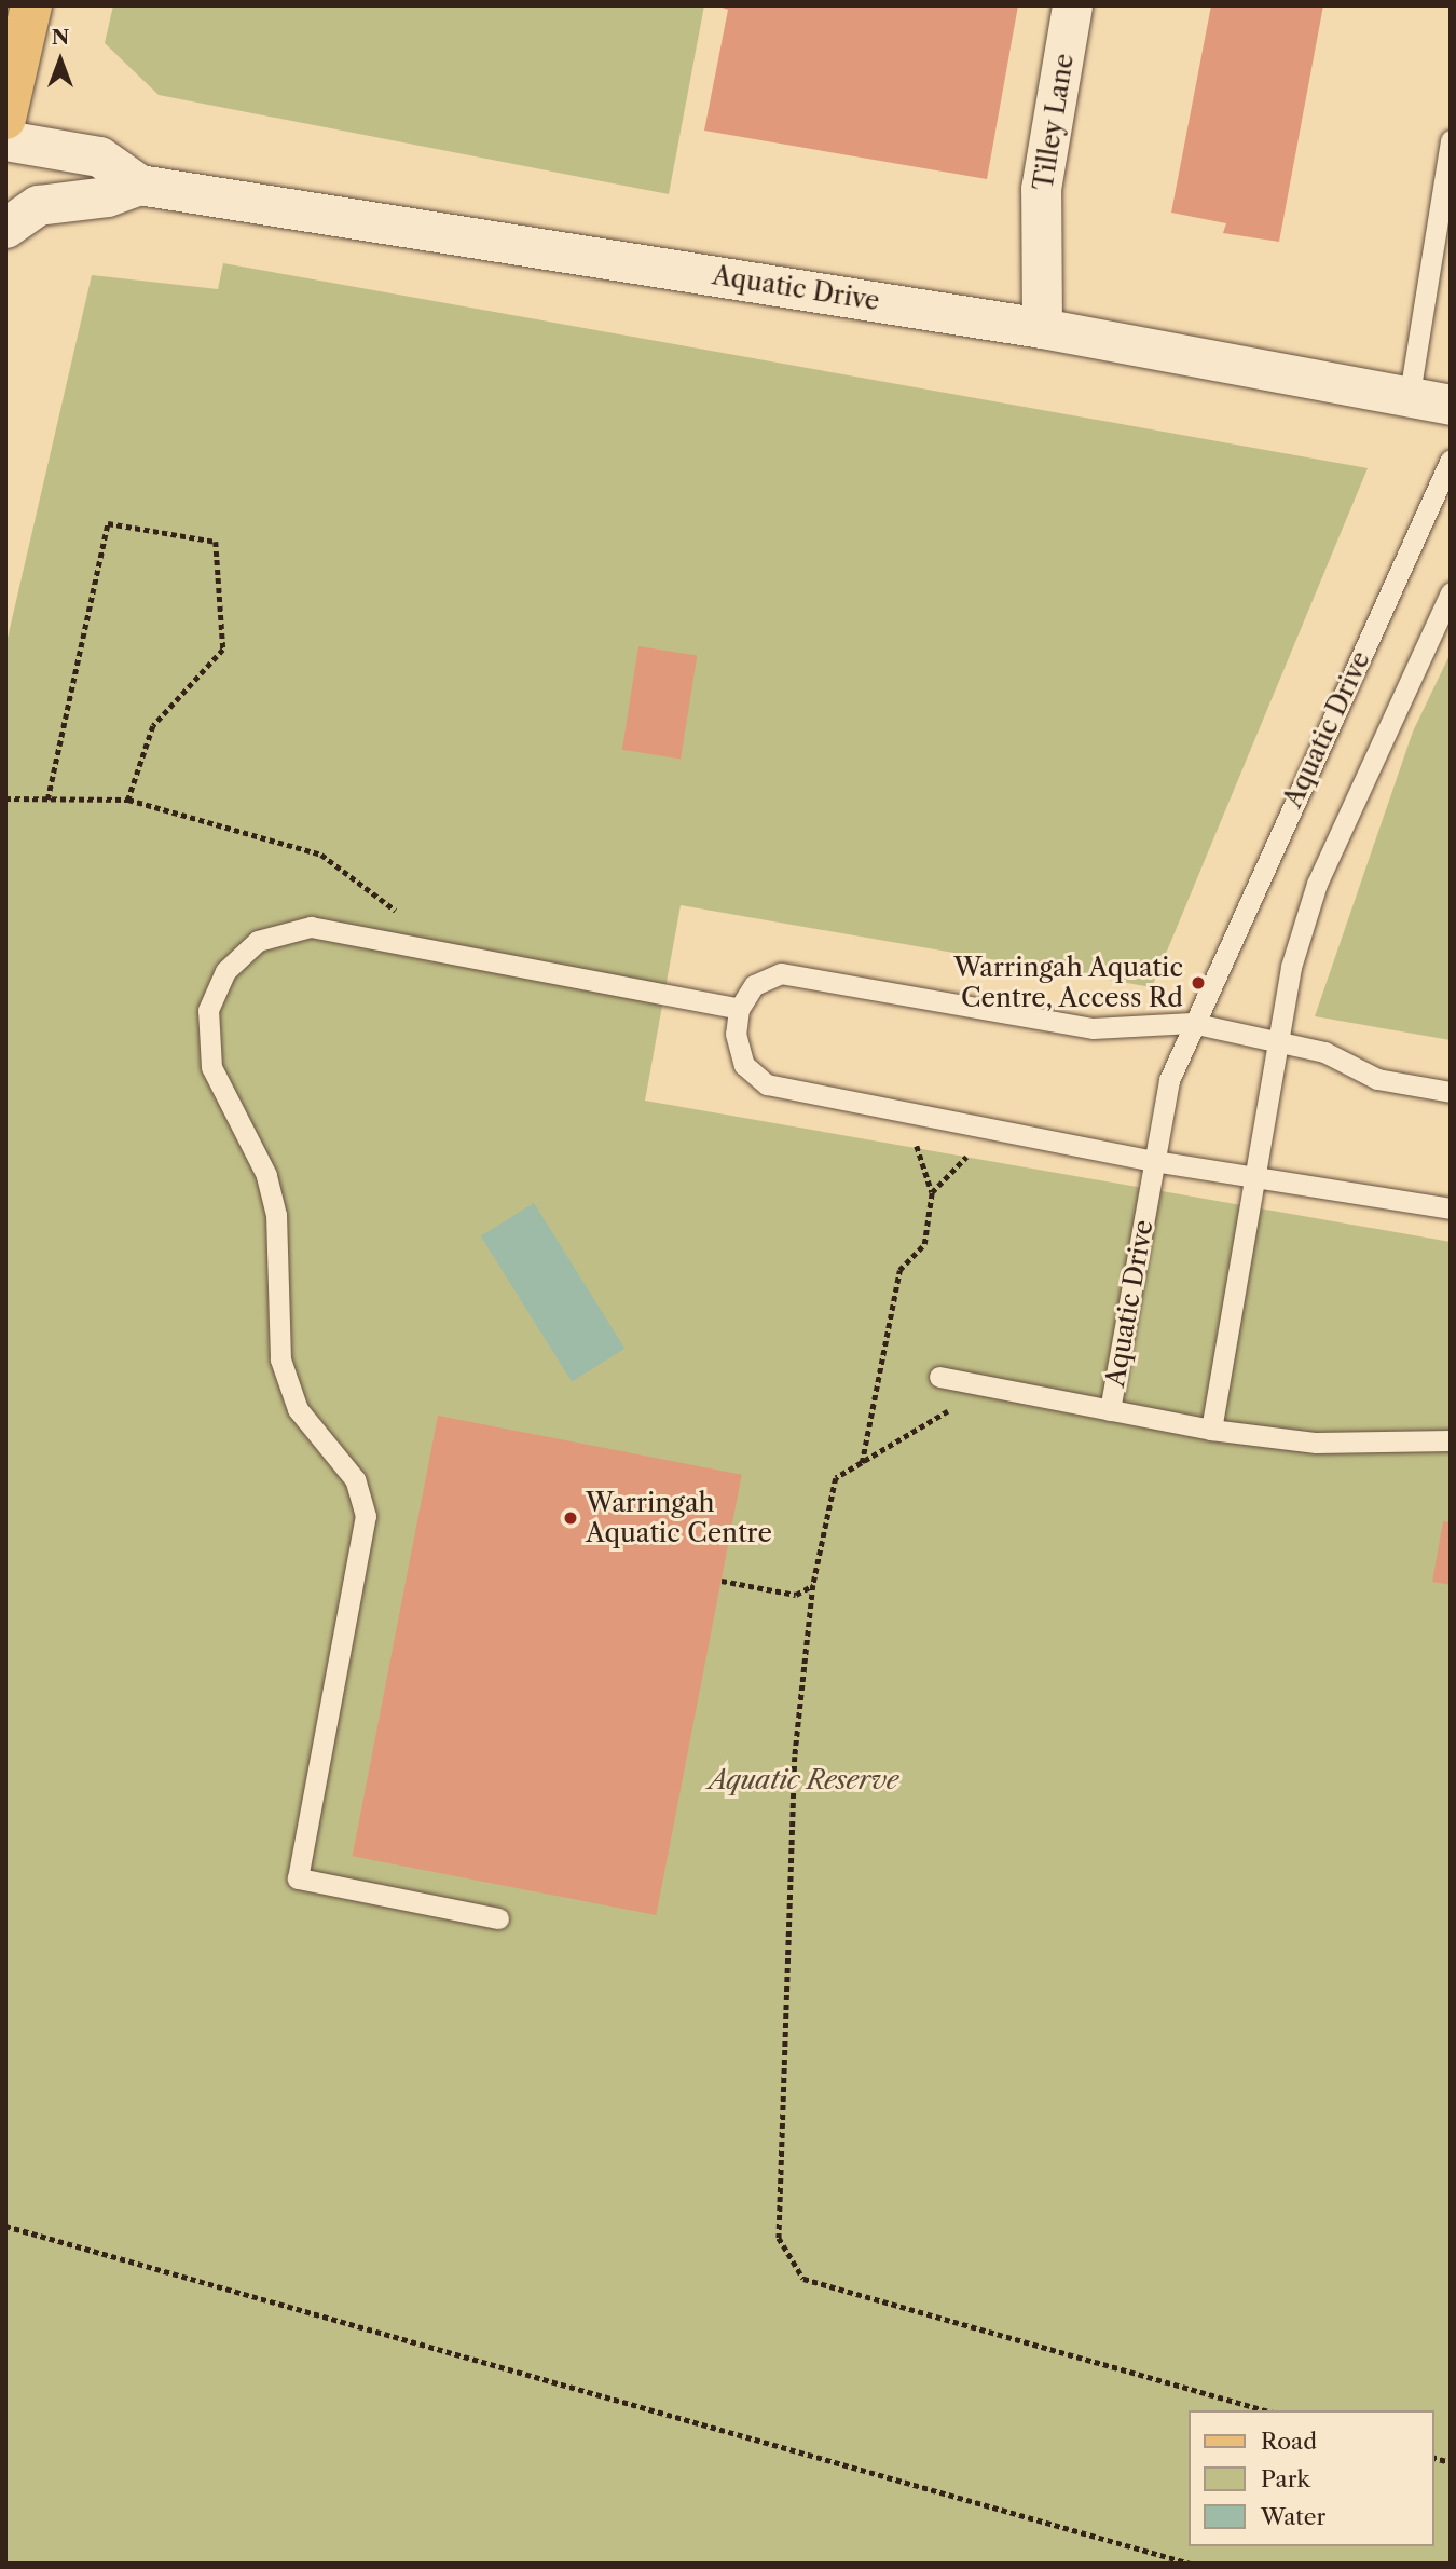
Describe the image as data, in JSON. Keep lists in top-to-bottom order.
{
  "streets": {
    "street": ["Tilley Lane", "Aquatic Drive"]
  },
  "crossings": [
    ["Tilley Lane", "Aquatic Drive"]
  ],
  "parks": ["Aquatic Reserve"],
  "places": ["Warringah Aquatic Centre, Access Rd", "Warringah Aquatic Centre"],
  "legend": ["Road", "Park", "Water"],
  "north": "top"
}
